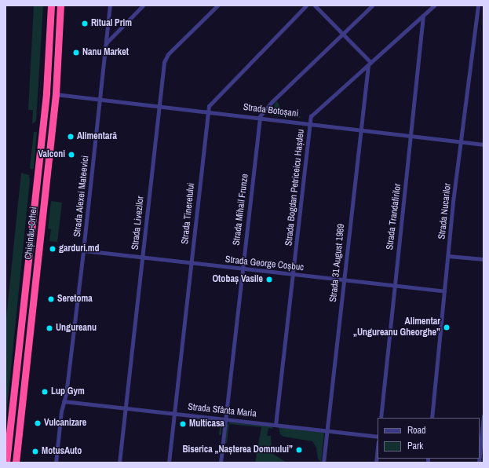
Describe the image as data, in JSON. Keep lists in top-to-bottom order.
{
  "streets": {
    "highway": ["Chișinău-Orhei"],
    "street": [
      "Strada Botoșani",
      "Strada Bogdan Petriceicu Hașdeu",
      "Strada Alexei Mateevici",
      "Strada Mihail Frunze",
      "Strada Nucarilor",
      "Strada Tineretului",
      "Strada Trandafirilor",
      "Strada Livezilor",
      "Strada 31 August 1989",
      "Strada George Coșbuc",
      "Strada Sfânta Maria"
    ]
  },
  "crossings": [
    ["Strada Botoșani", "Strada Bogdan Petriceicu Hașdeu"],
    ["Strada Botoșani", "Strada Alexei Mateevici"],
    ["Strada Botoșani", "Strada Mihail Frunze"],
    ["Strada Botoșani", "Strada Nucarilor"],
    ["Strada Botoșani", "Strada Tineretului"],
    ["Strada Botoșani", "Strada Trandafirilor"],
    ["Strada Botoșani", "Strada Livezilor"],
    ["Strada Botoșani", "Chișinău-Orhei"],
    ["Strada Botoșani", "Strada 31 August 1989"],
    ["Strada Bogdan Petriceicu Hașdeu", "Strada Trandafirilor"],
    ["Strada Bogdan Petriceicu Hașdeu", "Strada 31 August 1989"],
    ["Strada Bogdan Petriceicu Hașdeu", "Strada George Coșbuc"],
    ["Strada Bogdan Petriceicu Hașdeu", "Strada Sfânta Maria"],
    ["Strada Alexei Mateevici", "Strada George Coșbuc"],
    ["Strada Alexei Mateevici", "Strada Sfânta Maria"],
    ["Strada Mihail Frunze", "Strada George Coșbuc"],
    ["Strada Mihail Frunze", "Strada Sfânta Maria"],
    ["Strada Nucarilor", "Strada George Coșbuc"],
    ["Strada Tineretului", "Strada George Coșbuc"],
    ["Strada Tineretului", "Strada Sfânta Maria"],
    ["Strada Trandafirilor", "Strada George Coșbuc"],
    ["Strada Livezilor", "Strada George Coșbuc"],
    ["Strada Livezilor", "Strada Sfânta Maria"],
    ["Strada 31 August 1989", "Strada George Coșbuc"],
    ["Strada 31 August 1989", "Strada Sfânta Maria"]
  ],
  "places": [
    "Ritual Prim",
    "Nanu Market",
    "Alimentară",
    "Valconi",
    "garduri.md",
    "Otobaș Vasile",
    "Seretoma",
    "Alimentar „Ungureanu Gheorghe”",
    "Ungureanu",
    "Lup Gym",
    "Vulcanizare",
    "Multicasa",
    "Biserica „Nașterea Domnului”",
    "MotusAuto"
  ],
  "legend": ["Road", "Park"]
}
